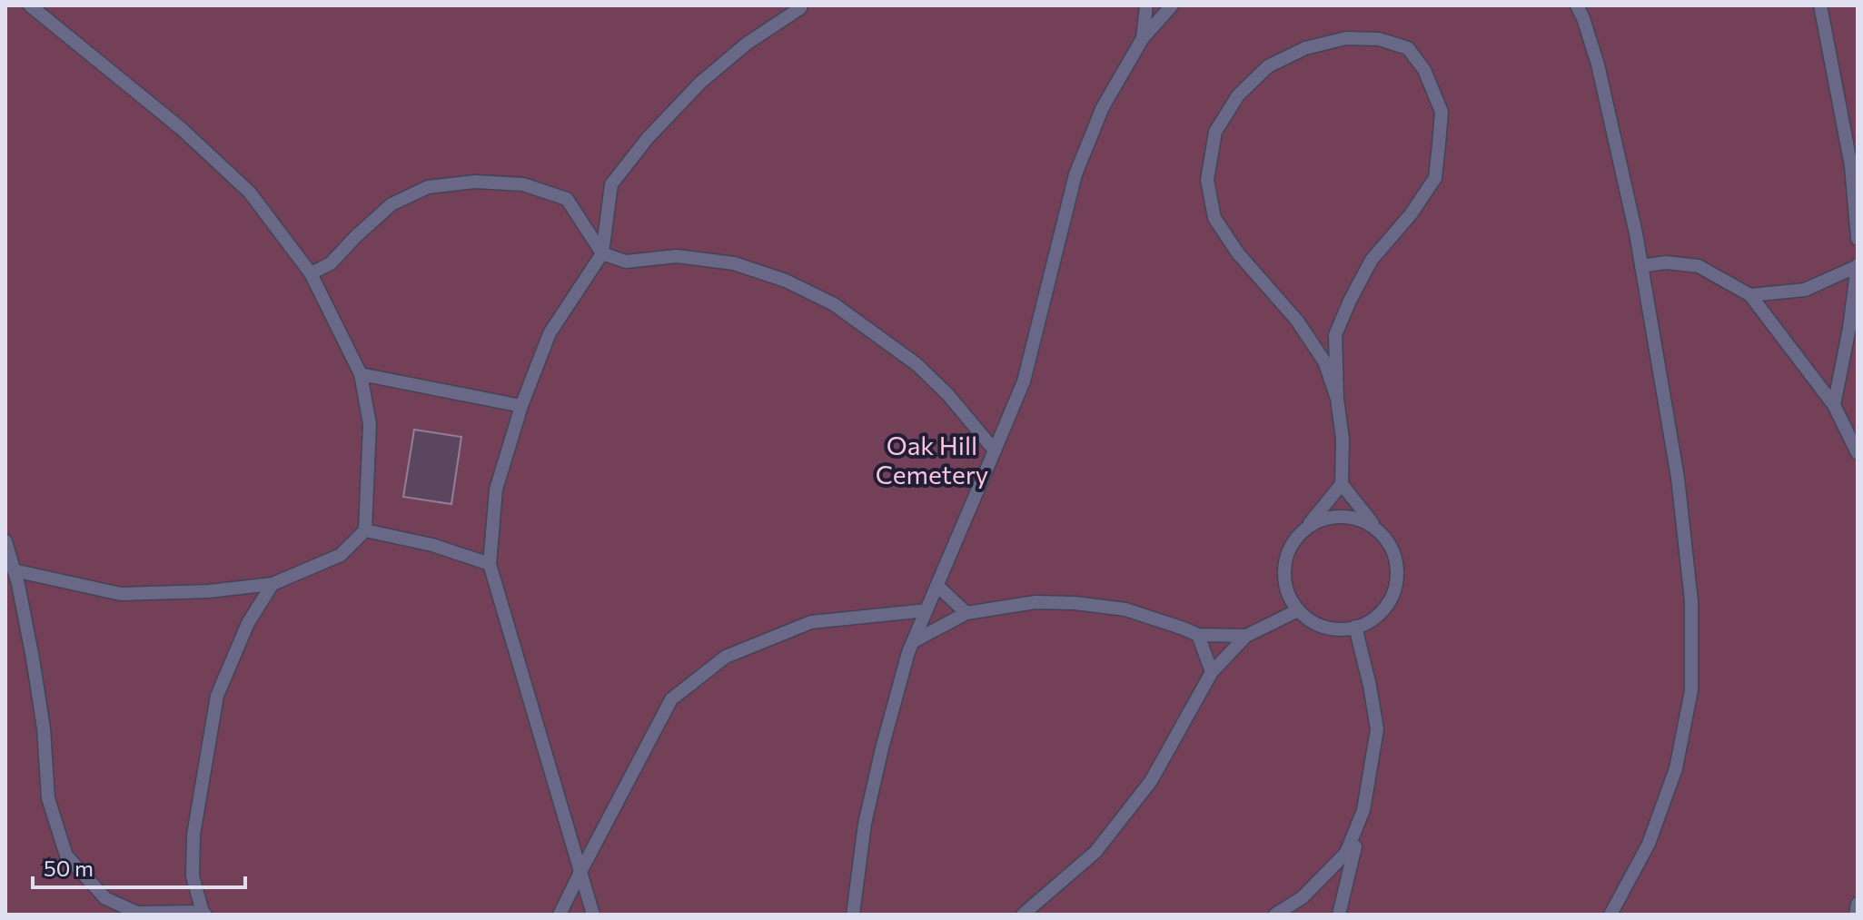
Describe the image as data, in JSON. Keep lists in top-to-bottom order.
{
  "parks": ["Oak Hill Cemetery"],
  "scale_bar": "50 m"
}
